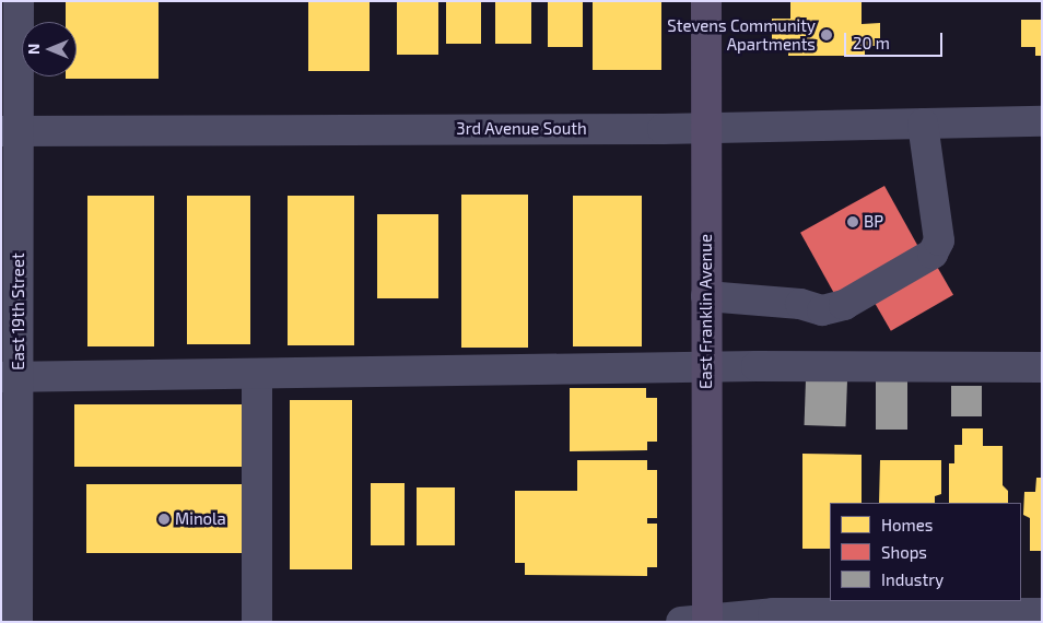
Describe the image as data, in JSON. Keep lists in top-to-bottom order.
{
  "streets": {
    "main road": ["East Franklin Avenue"],
    "street": ["3rd Avenue South", "East 19th Street"]
  },
  "crossings": [
    ["3rd Avenue South", "East 19th Street"],
    ["3rd Avenue South", "East Franklin Avenue"]
  ],
  "places": ["Stevens Community Apartments", "BP", "Minola"],
  "legend": ["Homes", "Shops", "Industry"],
  "scale_bar": "20 m",
  "north": "left"
}
